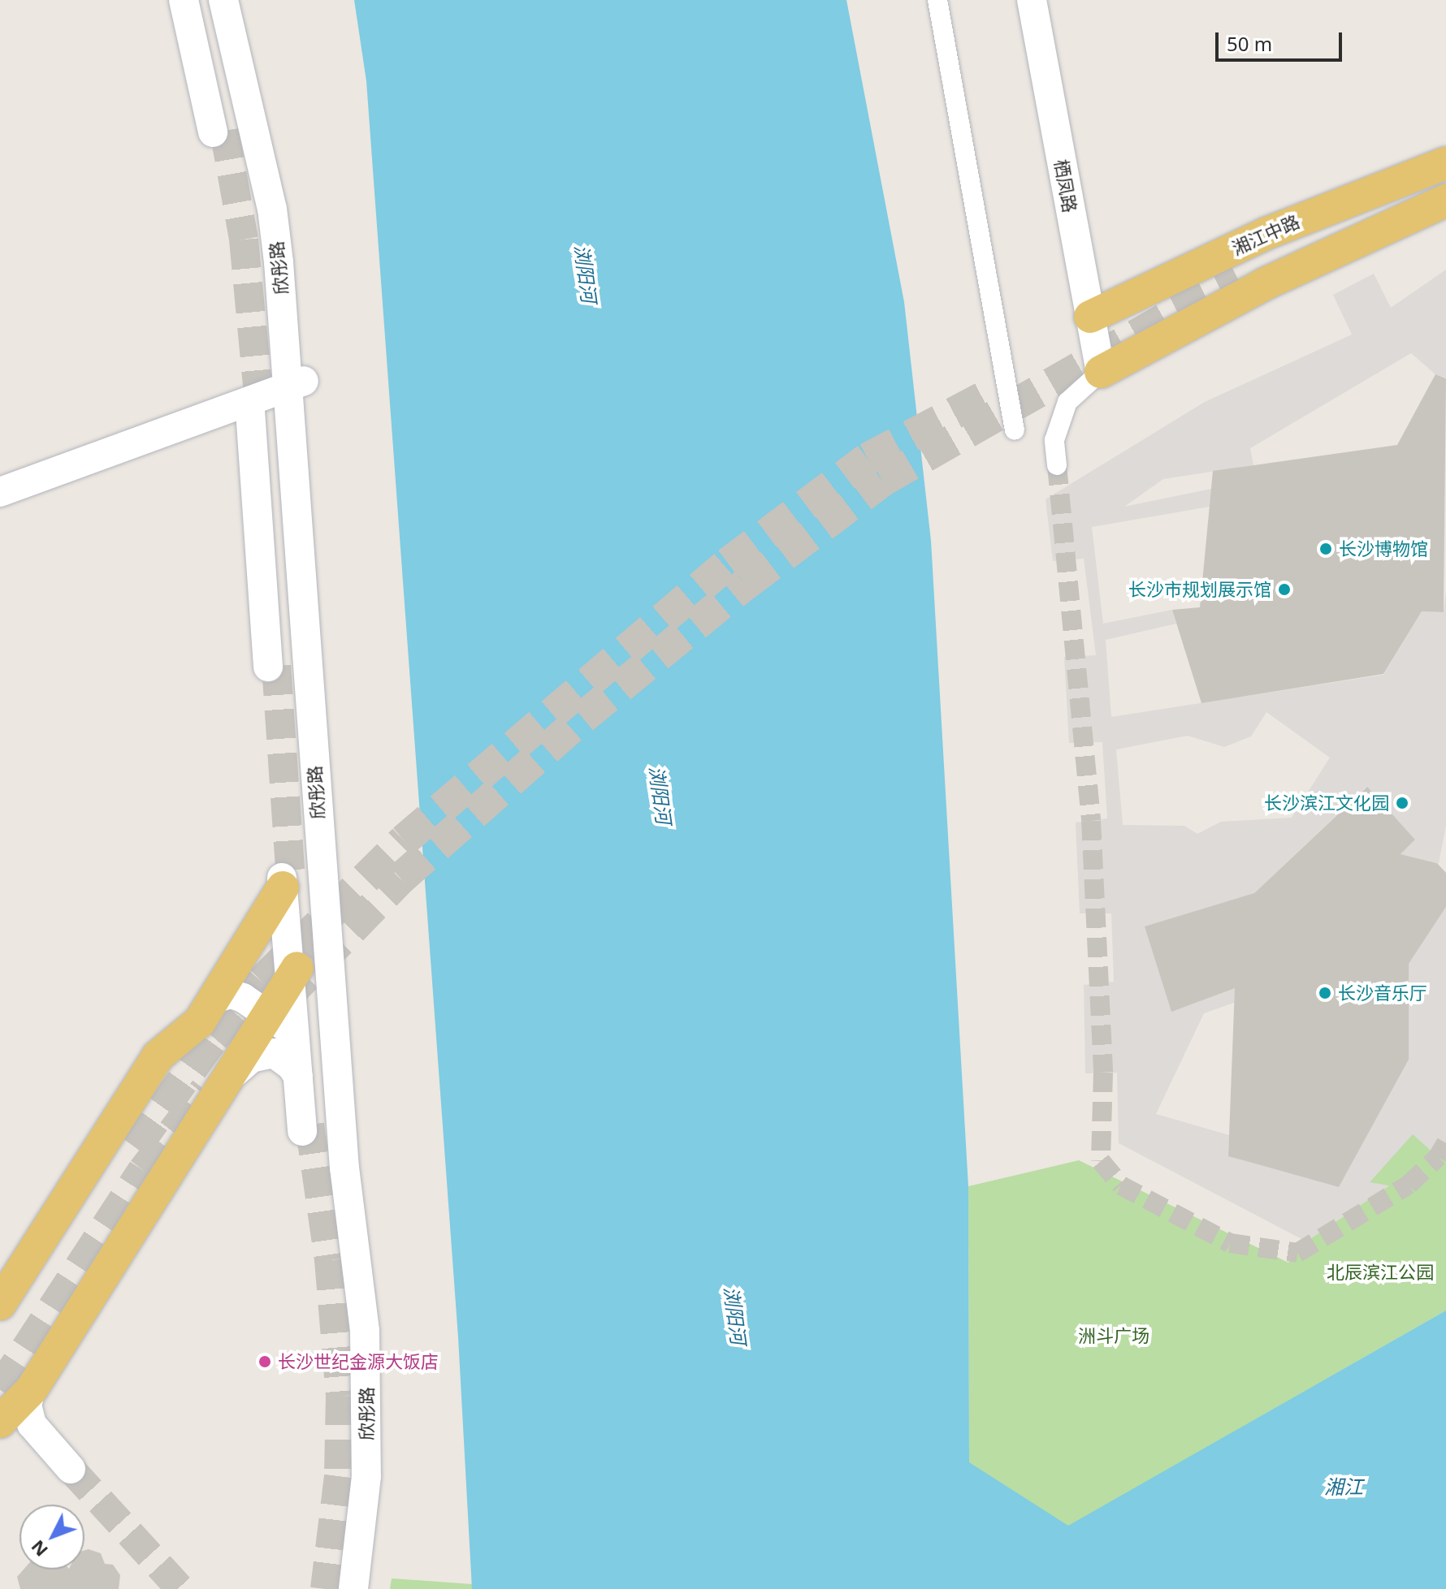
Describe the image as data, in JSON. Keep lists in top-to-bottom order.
{
  "streets": {
    "main road": ["栖凤路", "湘江中路", "欣彤路"]
  },
  "crossings": [
    ["栖凤路", "湘江中路"]
  ],
  "water": ["浏阳河", "湘江"],
  "parks": ["北辰滨江公园", "洲斗广场"],
  "places": [
    "长沙博物馆",
    "长沙市规划展示馆",
    "长沙滨江文化园",
    "长沙音乐厅",
    "长沙世纪金源大饭店"
  ],
  "scale_bar": "50 m",
  "north": "bottom left"
}
